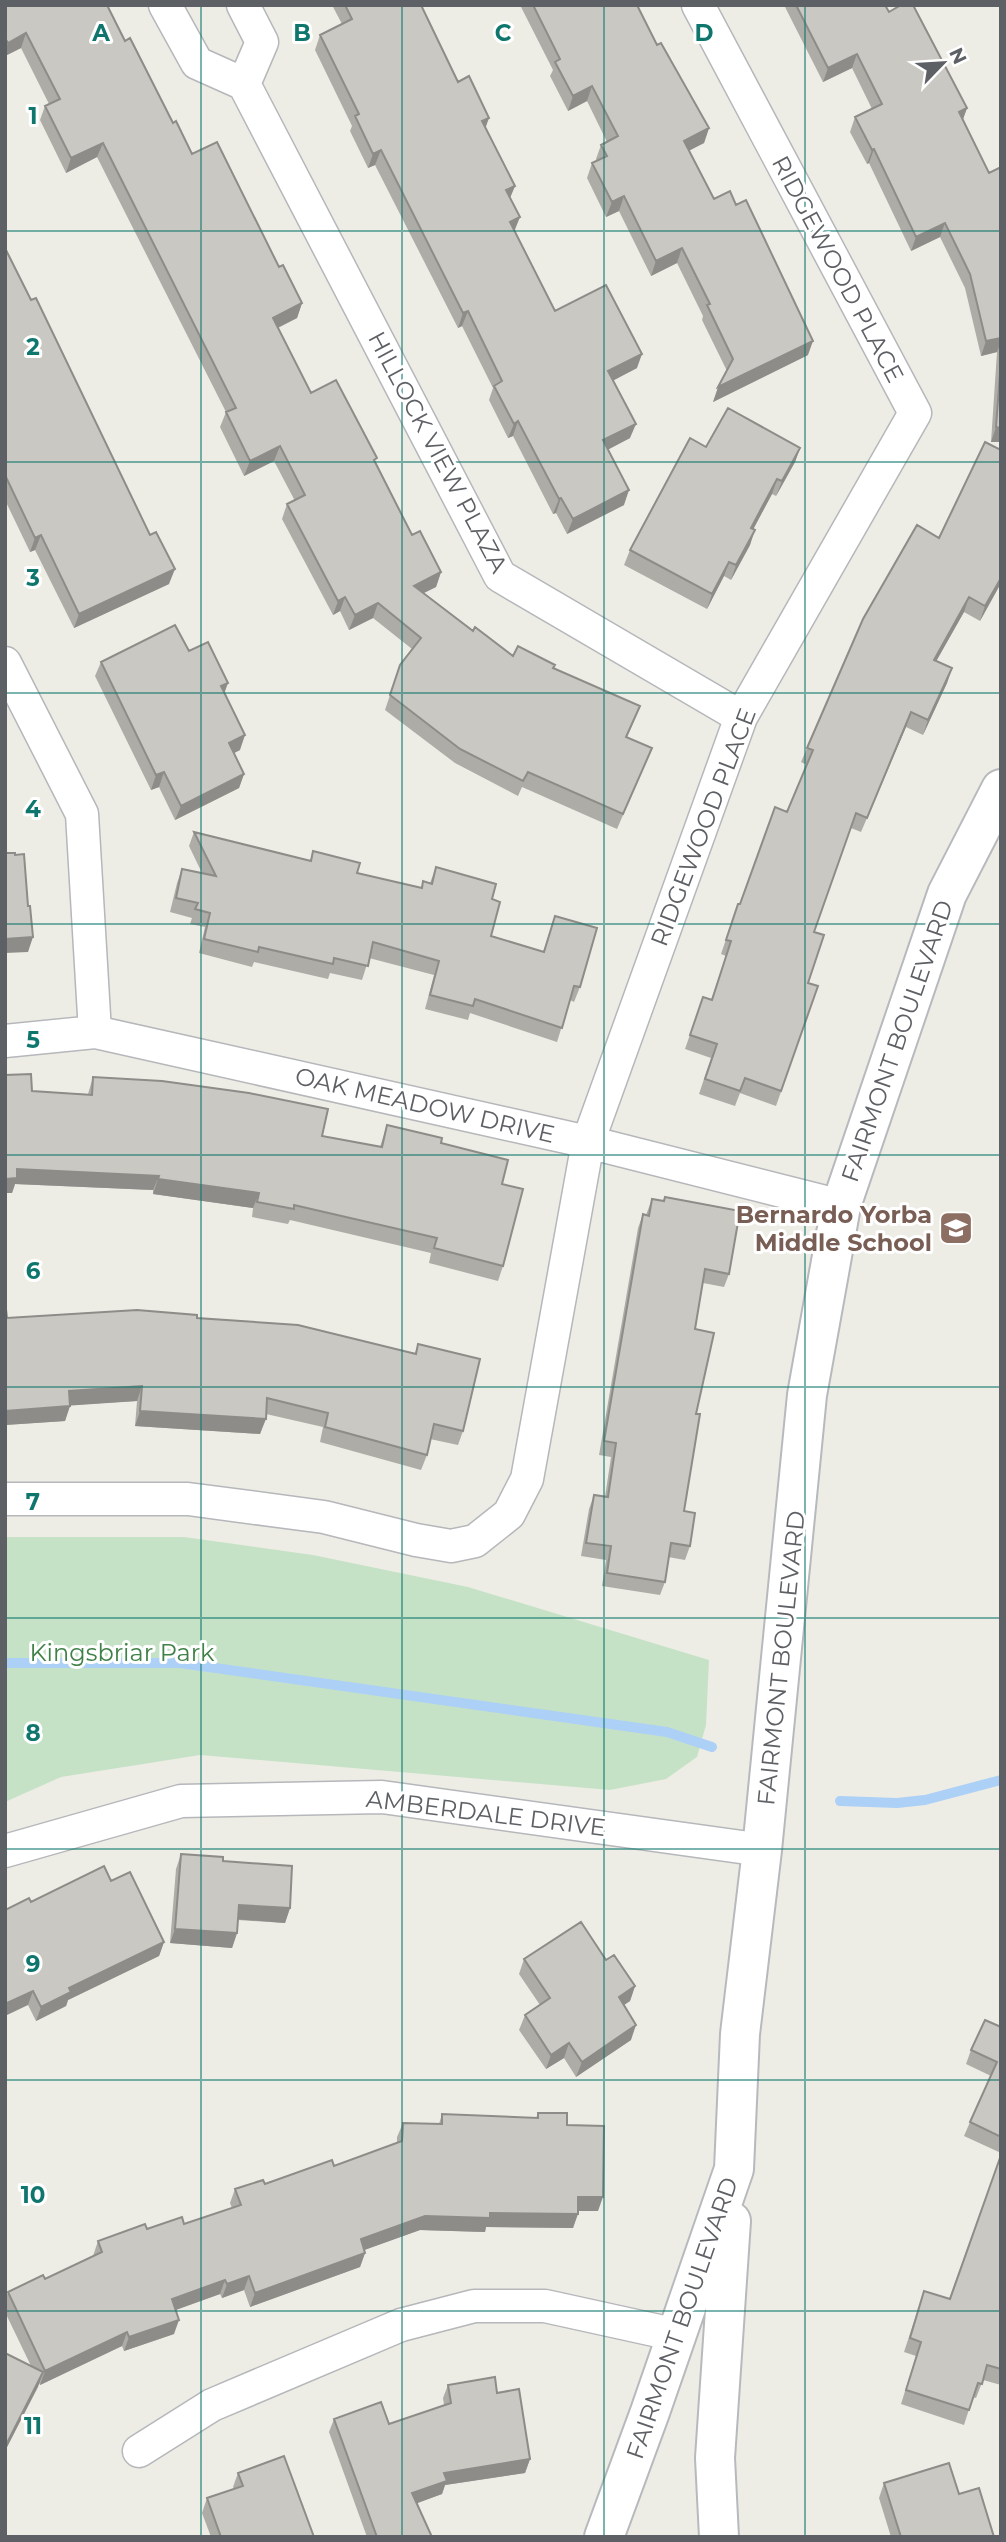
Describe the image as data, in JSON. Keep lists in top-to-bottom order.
{
  "streets": {
    "main road": ["FAIRMONT BOULEVARD"],
    "street": [
      "RIDGEWOOD PLACE",
      "HILLOCK VIEW PLAZA",
      "OAK MEADOW DRIVE",
      "AMBERDALE DRIVE"
    ]
  },
  "crossings": [
    ["RIDGEWOOD PLACE", "HILLOCK VIEW PLAZA"],
    ["RIDGEWOOD PLACE", "OAK MEADOW DRIVE"],
    ["FAIRMONT BOULEVARD", "OAK MEADOW DRIVE"],
    ["FAIRMONT BOULEVARD", "AMBERDALE DRIVE"]
  ],
  "parks": ["Kingsbriar Park"],
  "places": {
    "school or university": ["Bernardo Yorba Middle School"]
  },
  "north": "top right",
  "grid": {
    "columns": [
      "A",
      "B",
      "C",
      "D"
    ],
    "rows": [
      "1",
      "2",
      "3",
      "4",
      "5",
      "6",
      "7",
      "8",
      "9",
      "10",
      "11"
    ]
  }
}
